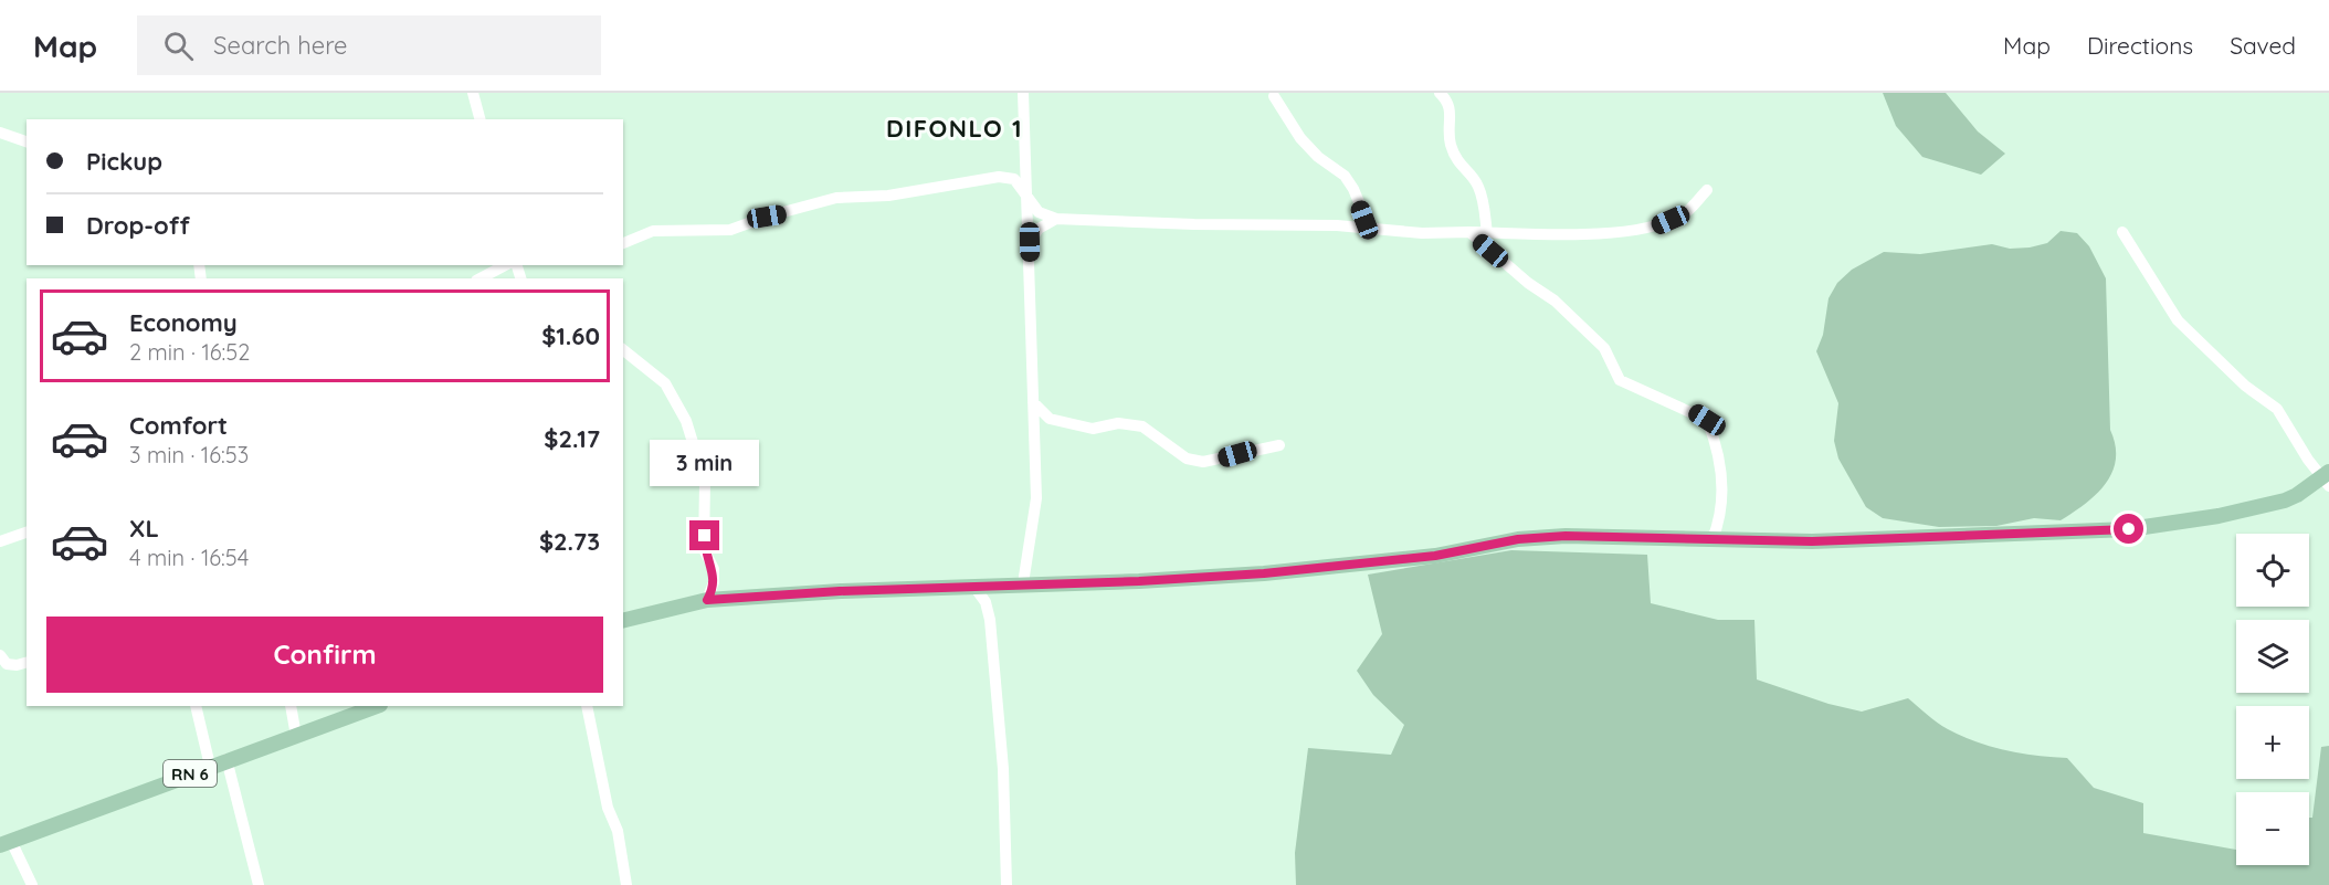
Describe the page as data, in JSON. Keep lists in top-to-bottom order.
{
  "streets": {
    "main road": ["RN 6"]
  },
  "districts": ["DIFONLO 1"],
  "page": {
    "header": "Map",
    "search": "Search here",
    "nav": ["Map", "Directions", "Saved"],
    "banner": ["Pickup", "Drop-off"],
    "list": [
      {
        "name": "Economy",
        "note": "2 min · 16:52",
        "value": "$1.60"
      },
      {
        "name": "Comfort",
        "note": "3 min · 16:53",
        "value": "$2.17"
      },
      {
        "name": "XL",
        "note": "4 min · 16:54",
        "value": "$2.73"
      }
    ],
    "bubble": "3 min",
    "map_buttons": ["+", "−"],
    "buttons": "Confirm"
  }
}
